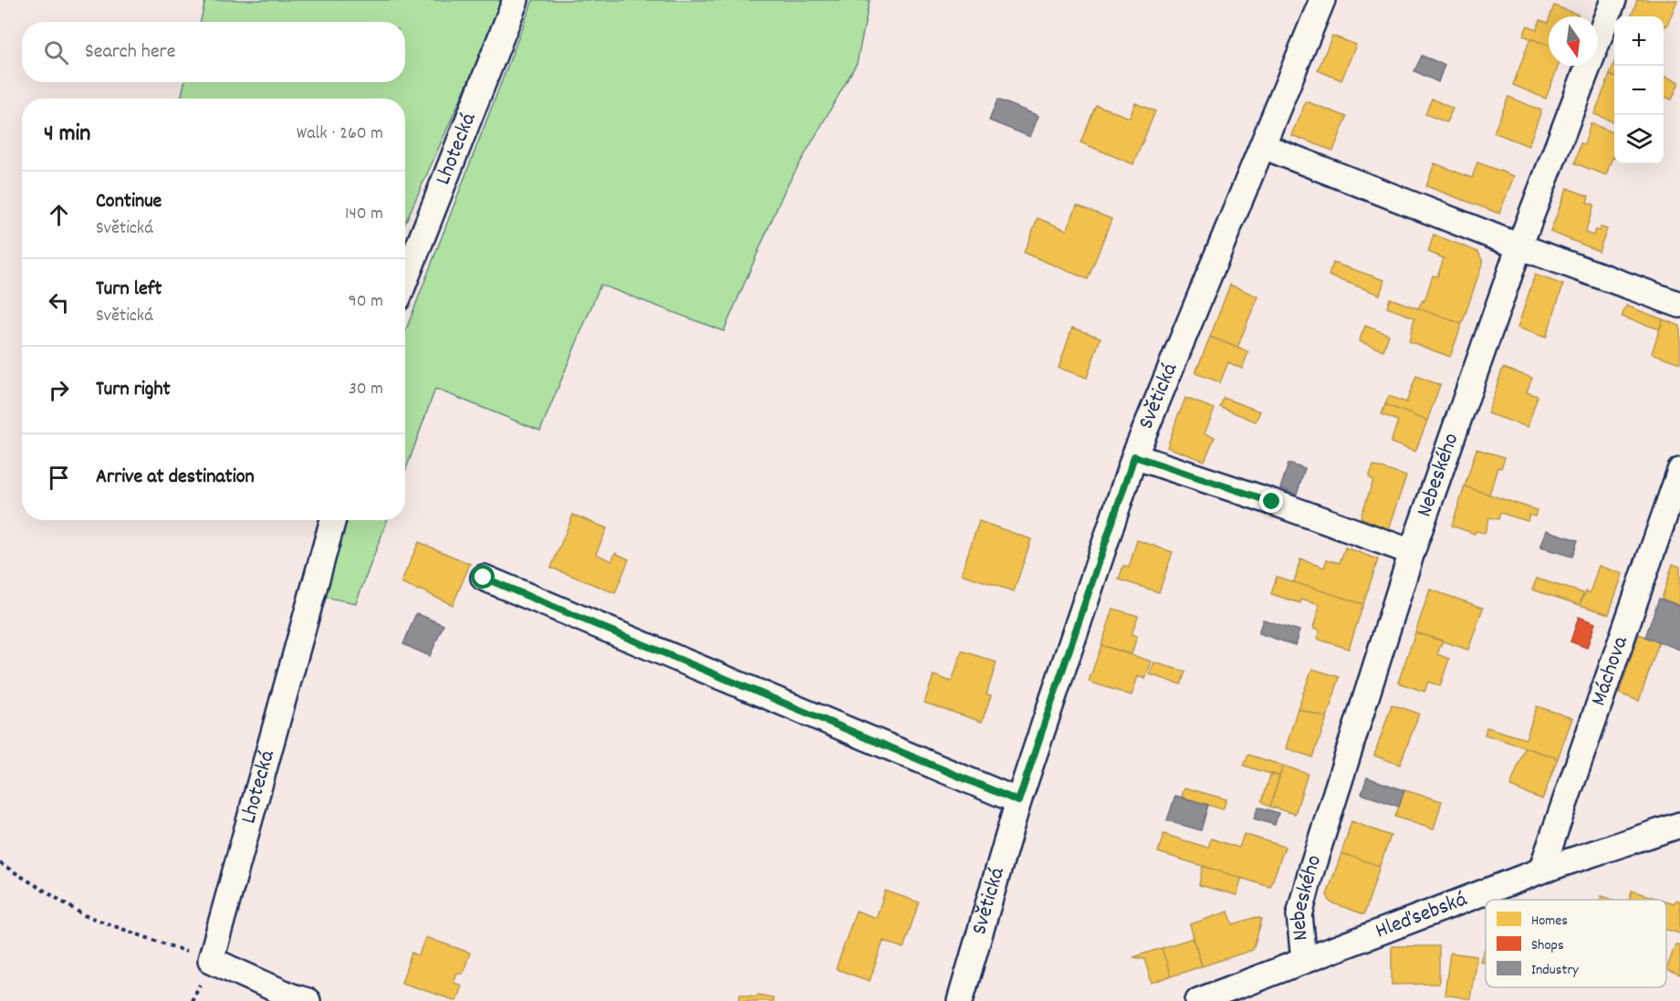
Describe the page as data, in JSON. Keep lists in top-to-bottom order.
{
  "streets": {
    "street": [
      "Lhotecká",
      "Světická",
      "Nebeského",
      "Máchova",
      "Hleďsebská"
    ]
  },
  "crossings": [
    ["Nebeského", "Hleďsebská"],
    ["Máchova", "Hleďsebská"]
  ],
  "legend": ["Homes", "Shops", "Industry"],
  "north": "bottom",
  "page": {
    "map_buttons": ["+", "−"],
    "search": "Search here",
    "heading": ["4 min", "Walk · 260 m"],
    "list": [
      ["Continue", "Světická", "140 m"],
      ["Turn left", "Světická", "90 m"],
      ["Turn right", "30 m"],
      "Arrive at destination"
    ]
  }
}
